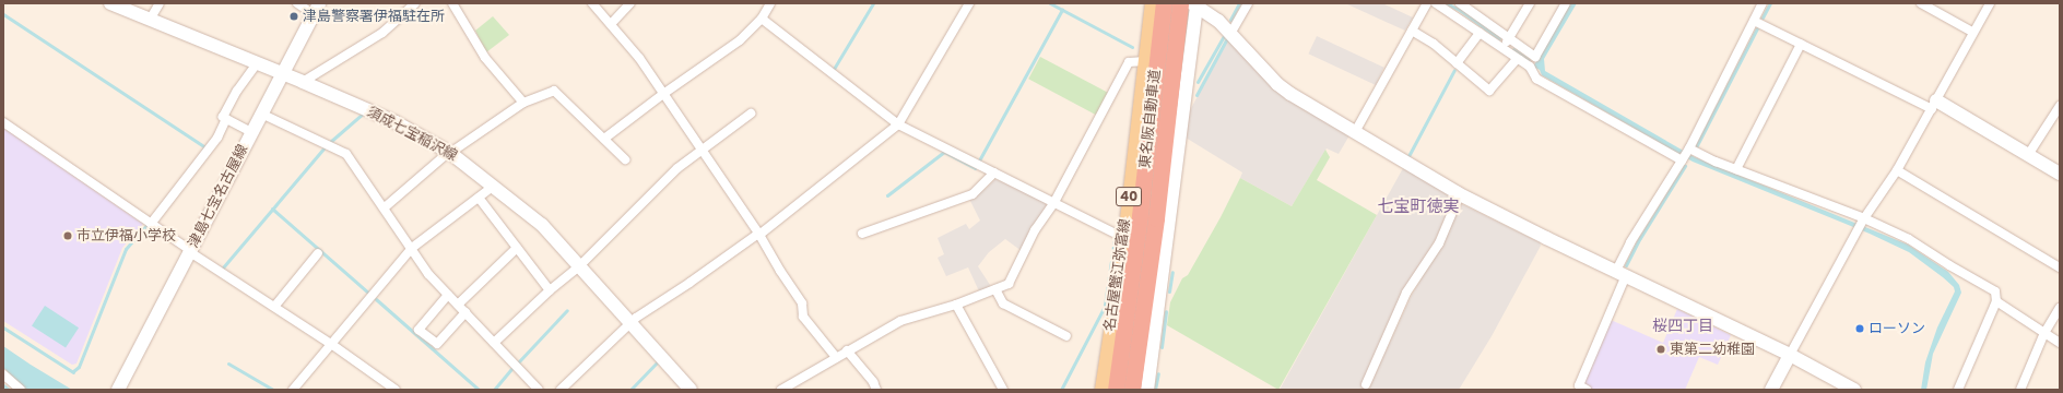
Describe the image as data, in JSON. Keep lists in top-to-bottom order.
{
  "streets": {
    "highway": ["東名阪自動車道"],
    "main road": ["40", "名古屋蟹江弥富線"],
    "street": ["須成七宝稲沢線", "津島七宝名古屋線"]
  },
  "crossings": [
    ["須成七宝稲沢線", "津島七宝名古屋線"]
  ],
  "districts": ["七宝町徳実", "桜四丁目"],
  "places": [
    "津島警察署伊福駐在所",
    "市立伊福小学校",
    "ローソン",
    "東第二幼稚園"
  ]
}
